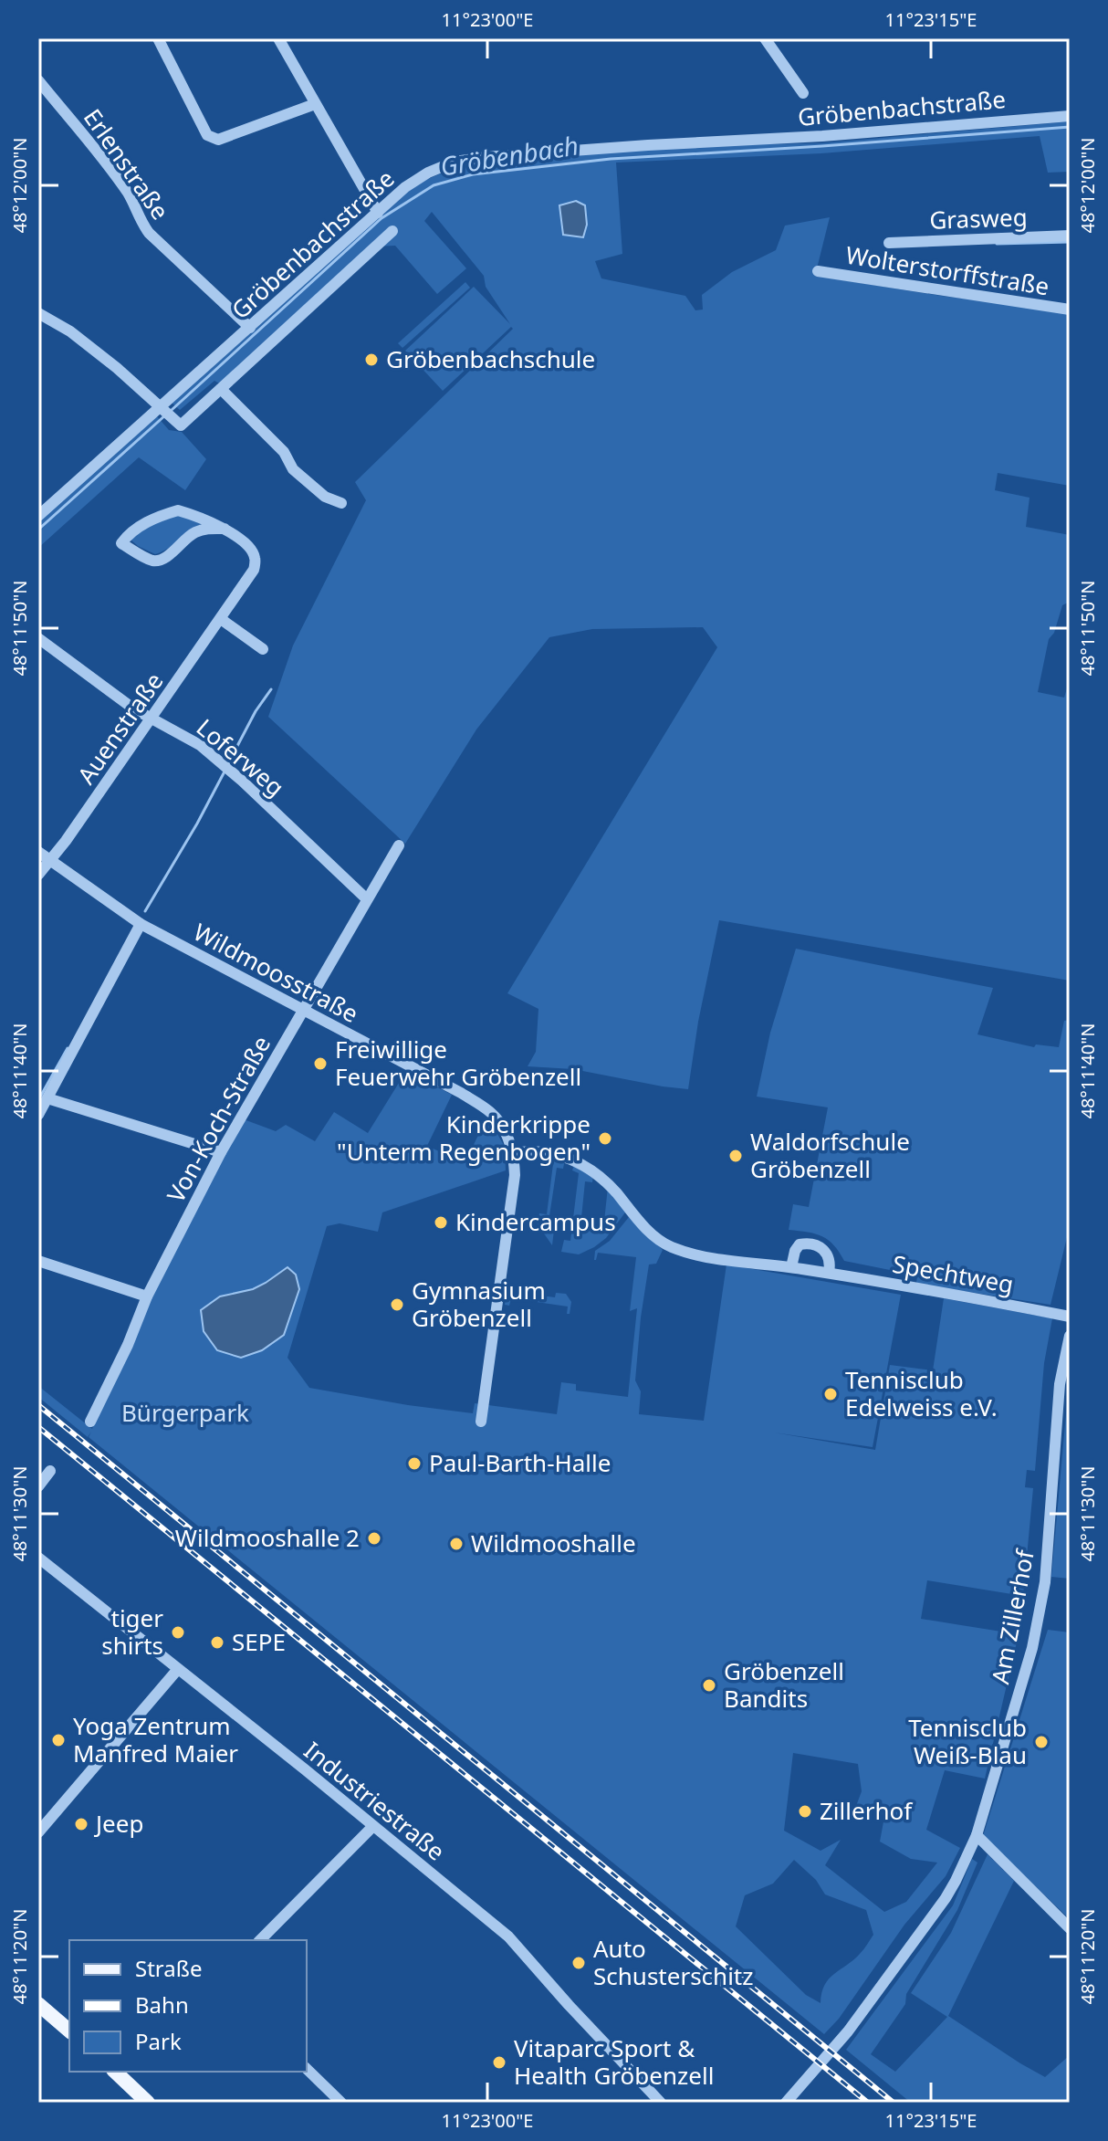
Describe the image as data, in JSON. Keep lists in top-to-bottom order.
{
  "streets": {
    "street": [
      "Gröbenbachstraße",
      "Erlenstraße",
      "Grasweg",
      "Wolterstorffstraße",
      "Auenstraße",
      "Loferweg",
      "Wildmoosstraße",
      "Von-Koch-Straße",
      "Spechtweg",
      "Am Zillerhof",
      "Industriestraße"
    ]
  },
  "crossings": [
    ["Gröbenbachstraße", "Erlenstraße"],
    ["Auenstraße", "Loferweg"],
    ["Auenstraße", "Wildmoosstraße"],
    ["Loferweg", "Von-Koch-Straße"],
    ["Wildmoosstraße", "Von-Koch-Straße"],
    ["Wildmoosstraße", "Spechtweg"]
  ],
  "water": ["Gröbenbach"],
  "parks": ["Bürgerpark"],
  "places": [
    "Gröbenbachschule",
    "Freiwillige Feuerwehr Gröbenzell",
    "Kinderkrippe \"Unterm Regenbogen\"",
    "Waldorfschule Gröbenzell",
    "Kindercampus",
    "Gymnasium Gröbenzell",
    "Tennisclub Edelweiss e.V.",
    "Paul-Barth-Halle",
    "Wildmooshalle 2",
    "Wildmooshalle",
    "tiger shirts",
    "SEPE",
    "Gröbenzell Bandits",
    "Yoga Zentrum Manfred Maier",
    "Tennisclub Weiß-Blau",
    "Zillerhof",
    "Jeep",
    "Auto Schusterschitz",
    "Vitaparc Sport & Health Gröbenzell"
  ],
  "legend": ["Straße", "Bahn", "Park"],
  "coordinates": [
    "11°23'00\"E",
    "11°23'15\"E",
    "48°12'00\"N",
    "48°11'50\"N",
    "48°11'40\"N",
    "48°11'30\"N",
    "48°11'20\"N"
  ]
}
